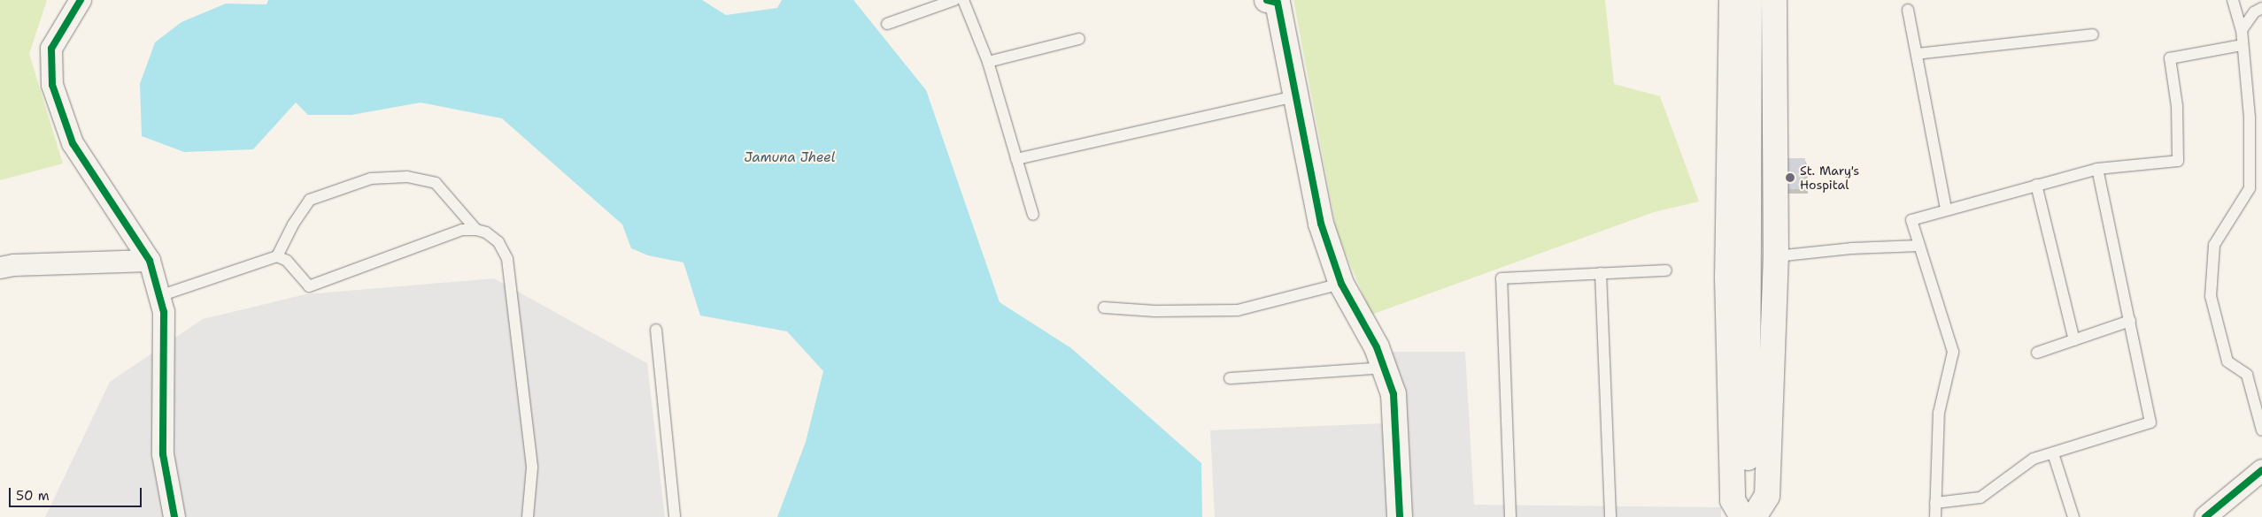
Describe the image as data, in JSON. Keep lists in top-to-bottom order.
{
  "water": ["Jamuna Jheel"],
  "places": ["St. Mary's Hospital"],
  "scale_bar": "50 m"
}
